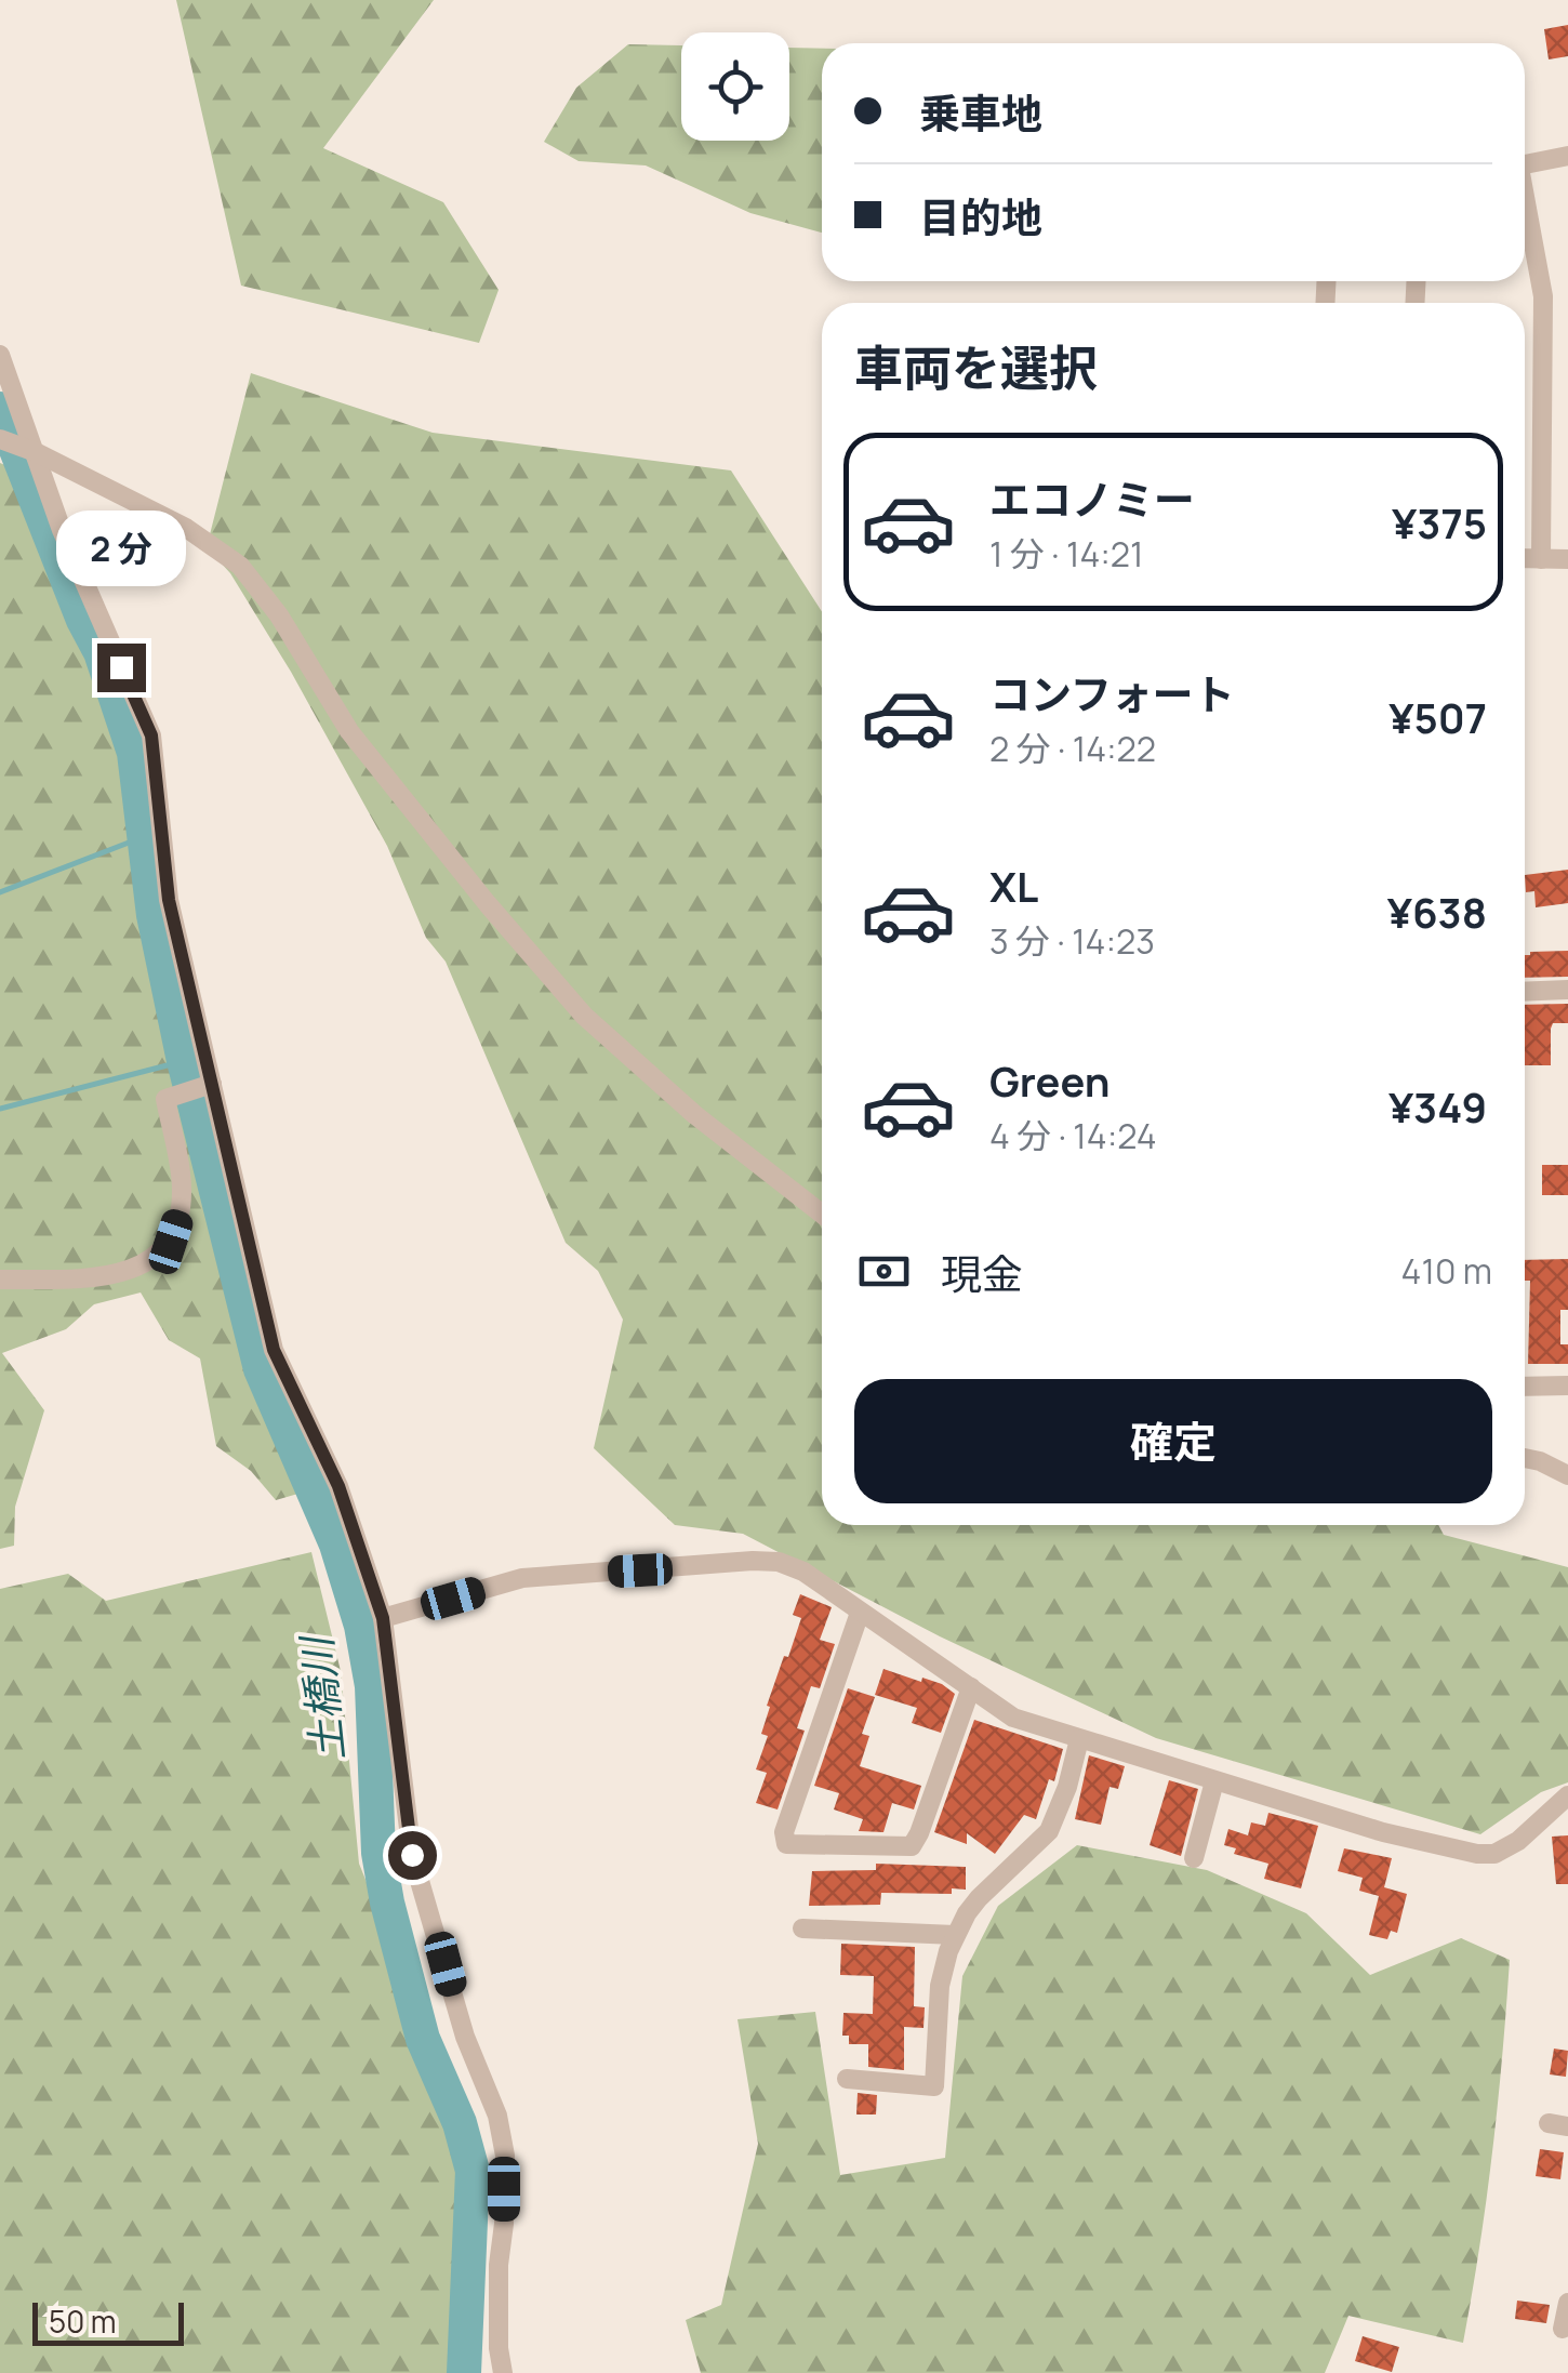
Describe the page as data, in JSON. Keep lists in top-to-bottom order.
{
  "water": ["土橋川"],
  "scale_bar": "50 m",
  "page": {
    "banner": ["乗車地", "目的地"],
    "heading": "車両を選択",
    "list": [
      {
        "name": "エコノミー",
        "note": "1 分 · 14:21",
        "value": "¥375"
      },
      {
        "name": "コンフォート",
        "note": "2 分 · 14:22",
        "value": "¥507"
      },
      {
        "name": "XL",
        "note": "3 分 · 14:23",
        "value": "¥638"
      },
      {
        "name": "Green",
        "note": "4 分 · 14:24",
        "value": "¥349"
      }
    ],
    "bubble": "2 分",
    "pay": ["現金", "410 m"],
    "buttons": "確定",
    "scale": "50 m"
  }
}
